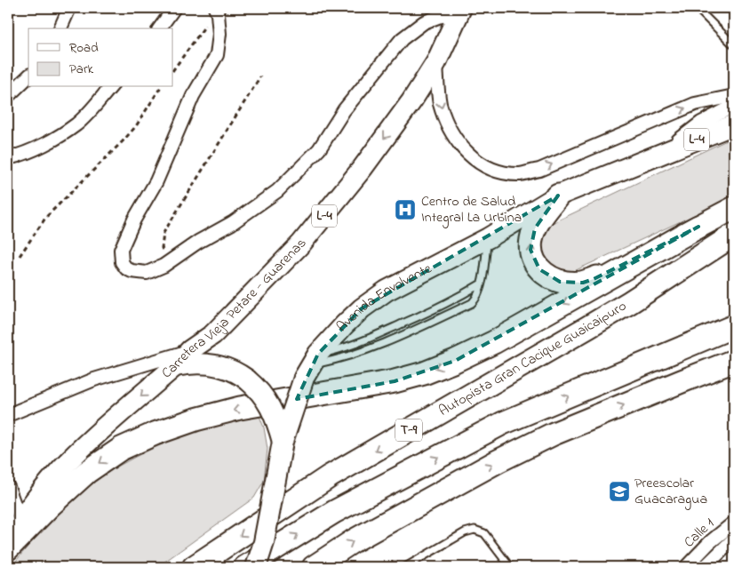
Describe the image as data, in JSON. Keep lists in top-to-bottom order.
{
  "streets": {
    "highway": ["Autopista Gran Cacique Guaicaipuro", "T-9"],
    "main road": ["L-4", "Avenida Envolvente", "Carretera Vieja Petare - Guarenas"],
    "street": ["Calle 1"]
  },
  "one_way": ["Carretera Vieja Petare - Guarenas"],
  "places": {
    "hospital": ["Centro de Salud Integral La Urbina"],
    "school or university": ["Preescolar Guacaragua"]
  },
  "legend": ["Road", "Park"]
}
